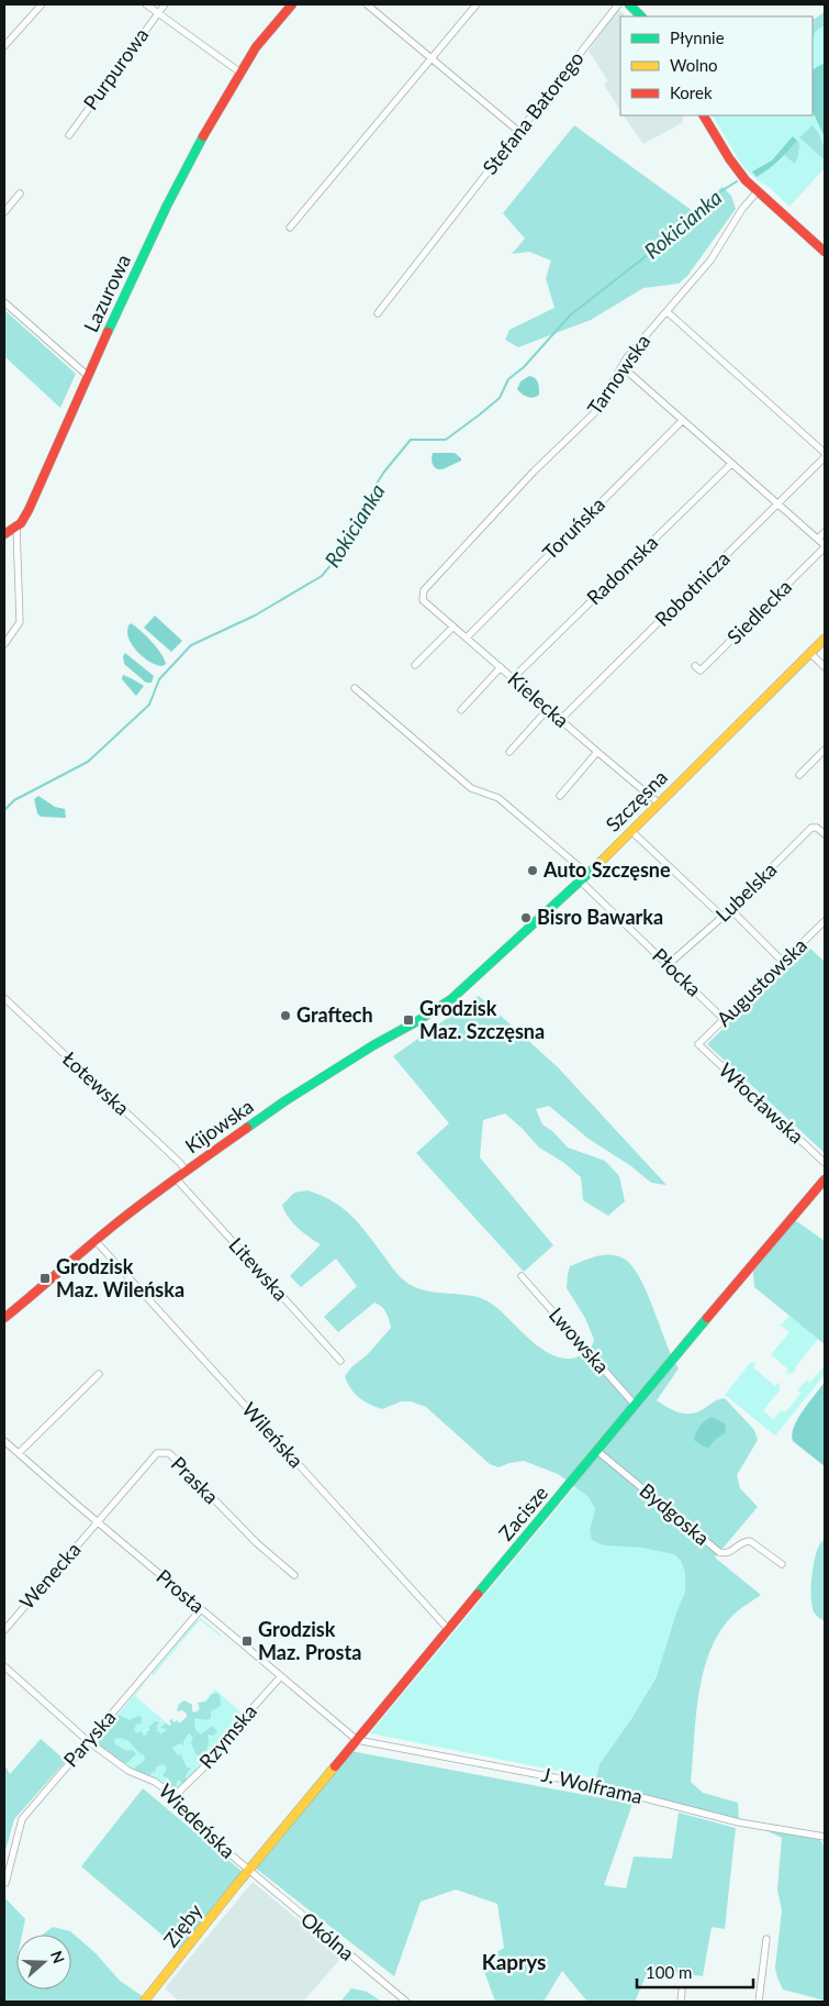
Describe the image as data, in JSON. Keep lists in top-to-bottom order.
{
  "streets": {
    "street": [
      "Purpurowa",
      "Stefana Batorego",
      "Lazurowa",
      "Tarnowska",
      "Toruńska",
      "Radomska",
      "Robotnicza",
      "Siedlecka",
      "Kielecka",
      "Szczęsna",
      "Lubelska",
      "Płocka",
      "Augustowska",
      "Łotewska",
      "Włocławska",
      "Kijowska",
      "Litewska",
      "Lwowska",
      "Wileńska",
      "Praska",
      "Zacisze",
      "Bydgoska",
      "Wenecka",
      "Prosta",
      "Rzymska",
      "Paryska",
      "J. Wolframa",
      "Wiedeńska",
      "Zięby",
      "Okólna"
    ]
  },
  "crossings": [
    ["Tarnowska", "Kielecka"],
    ["Toruńska", "Kielecka"],
    ["Radomska", "Kielecka"],
    ["Robotnicza", "Kielecka"],
    ["Kielecka", "Szczęsna"],
    ["Szczęsna", "Płocka"],
    ["Szczęsna", "Kijowska"],
    ["Lubelska", "Płocka"],
    ["Płocka", "Augustowska"],
    ["Augustowska", "Włocławska"],
    ["Łotewska", "Kijowska"],
    ["Kijowska", "Litewska"],
    ["Kijowska", "Wileńska"],
    ["Lwowska", "Zacisze"],
    ["Wileńska", "Zacisze"],
    ["Praska", "Wenecka"],
    ["Praska", "Prosta"],
    ["Zacisze", "Bydgoska"],
    ["Zacisze", "Prosta"],
    ["Zacisze", "J. Wolframa"],
    ["Zacisze", "Wiedeńska"],
    ["Zacisze", "Zięby"],
    ["Zacisze", "Okólna"],
    ["Wenecka", "Prosta"],
    ["Prosta", "Rzymska"],
    ["Prosta", "Paryska"],
    ["Prosta", "J. Wolframa"],
    ["Rzymska", "Wiedeńska"],
    ["Paryska", "Wiedeńska"],
    ["Wiedeńska", "Zięby"],
    ["Wiedeńska", "Okólna"],
    ["Zięby", "Okólna"]
  ],
  "districts": ["Kaprys"],
  "water": ["Rokicianka"],
  "places": {
    "other": ["Auto Szczęsne", "Bisro Bawarka", "Graftech"],
    "transit": ["Grodzisk Maz. Szczęsna", "Grodzisk Maz. Wileńska", "Grodzisk Maz. Prosta"]
  },
  "legend": ["Płynnie", "Wolno", "Korek"],
  "scale_bar": "100 m",
  "north": "right"
}
